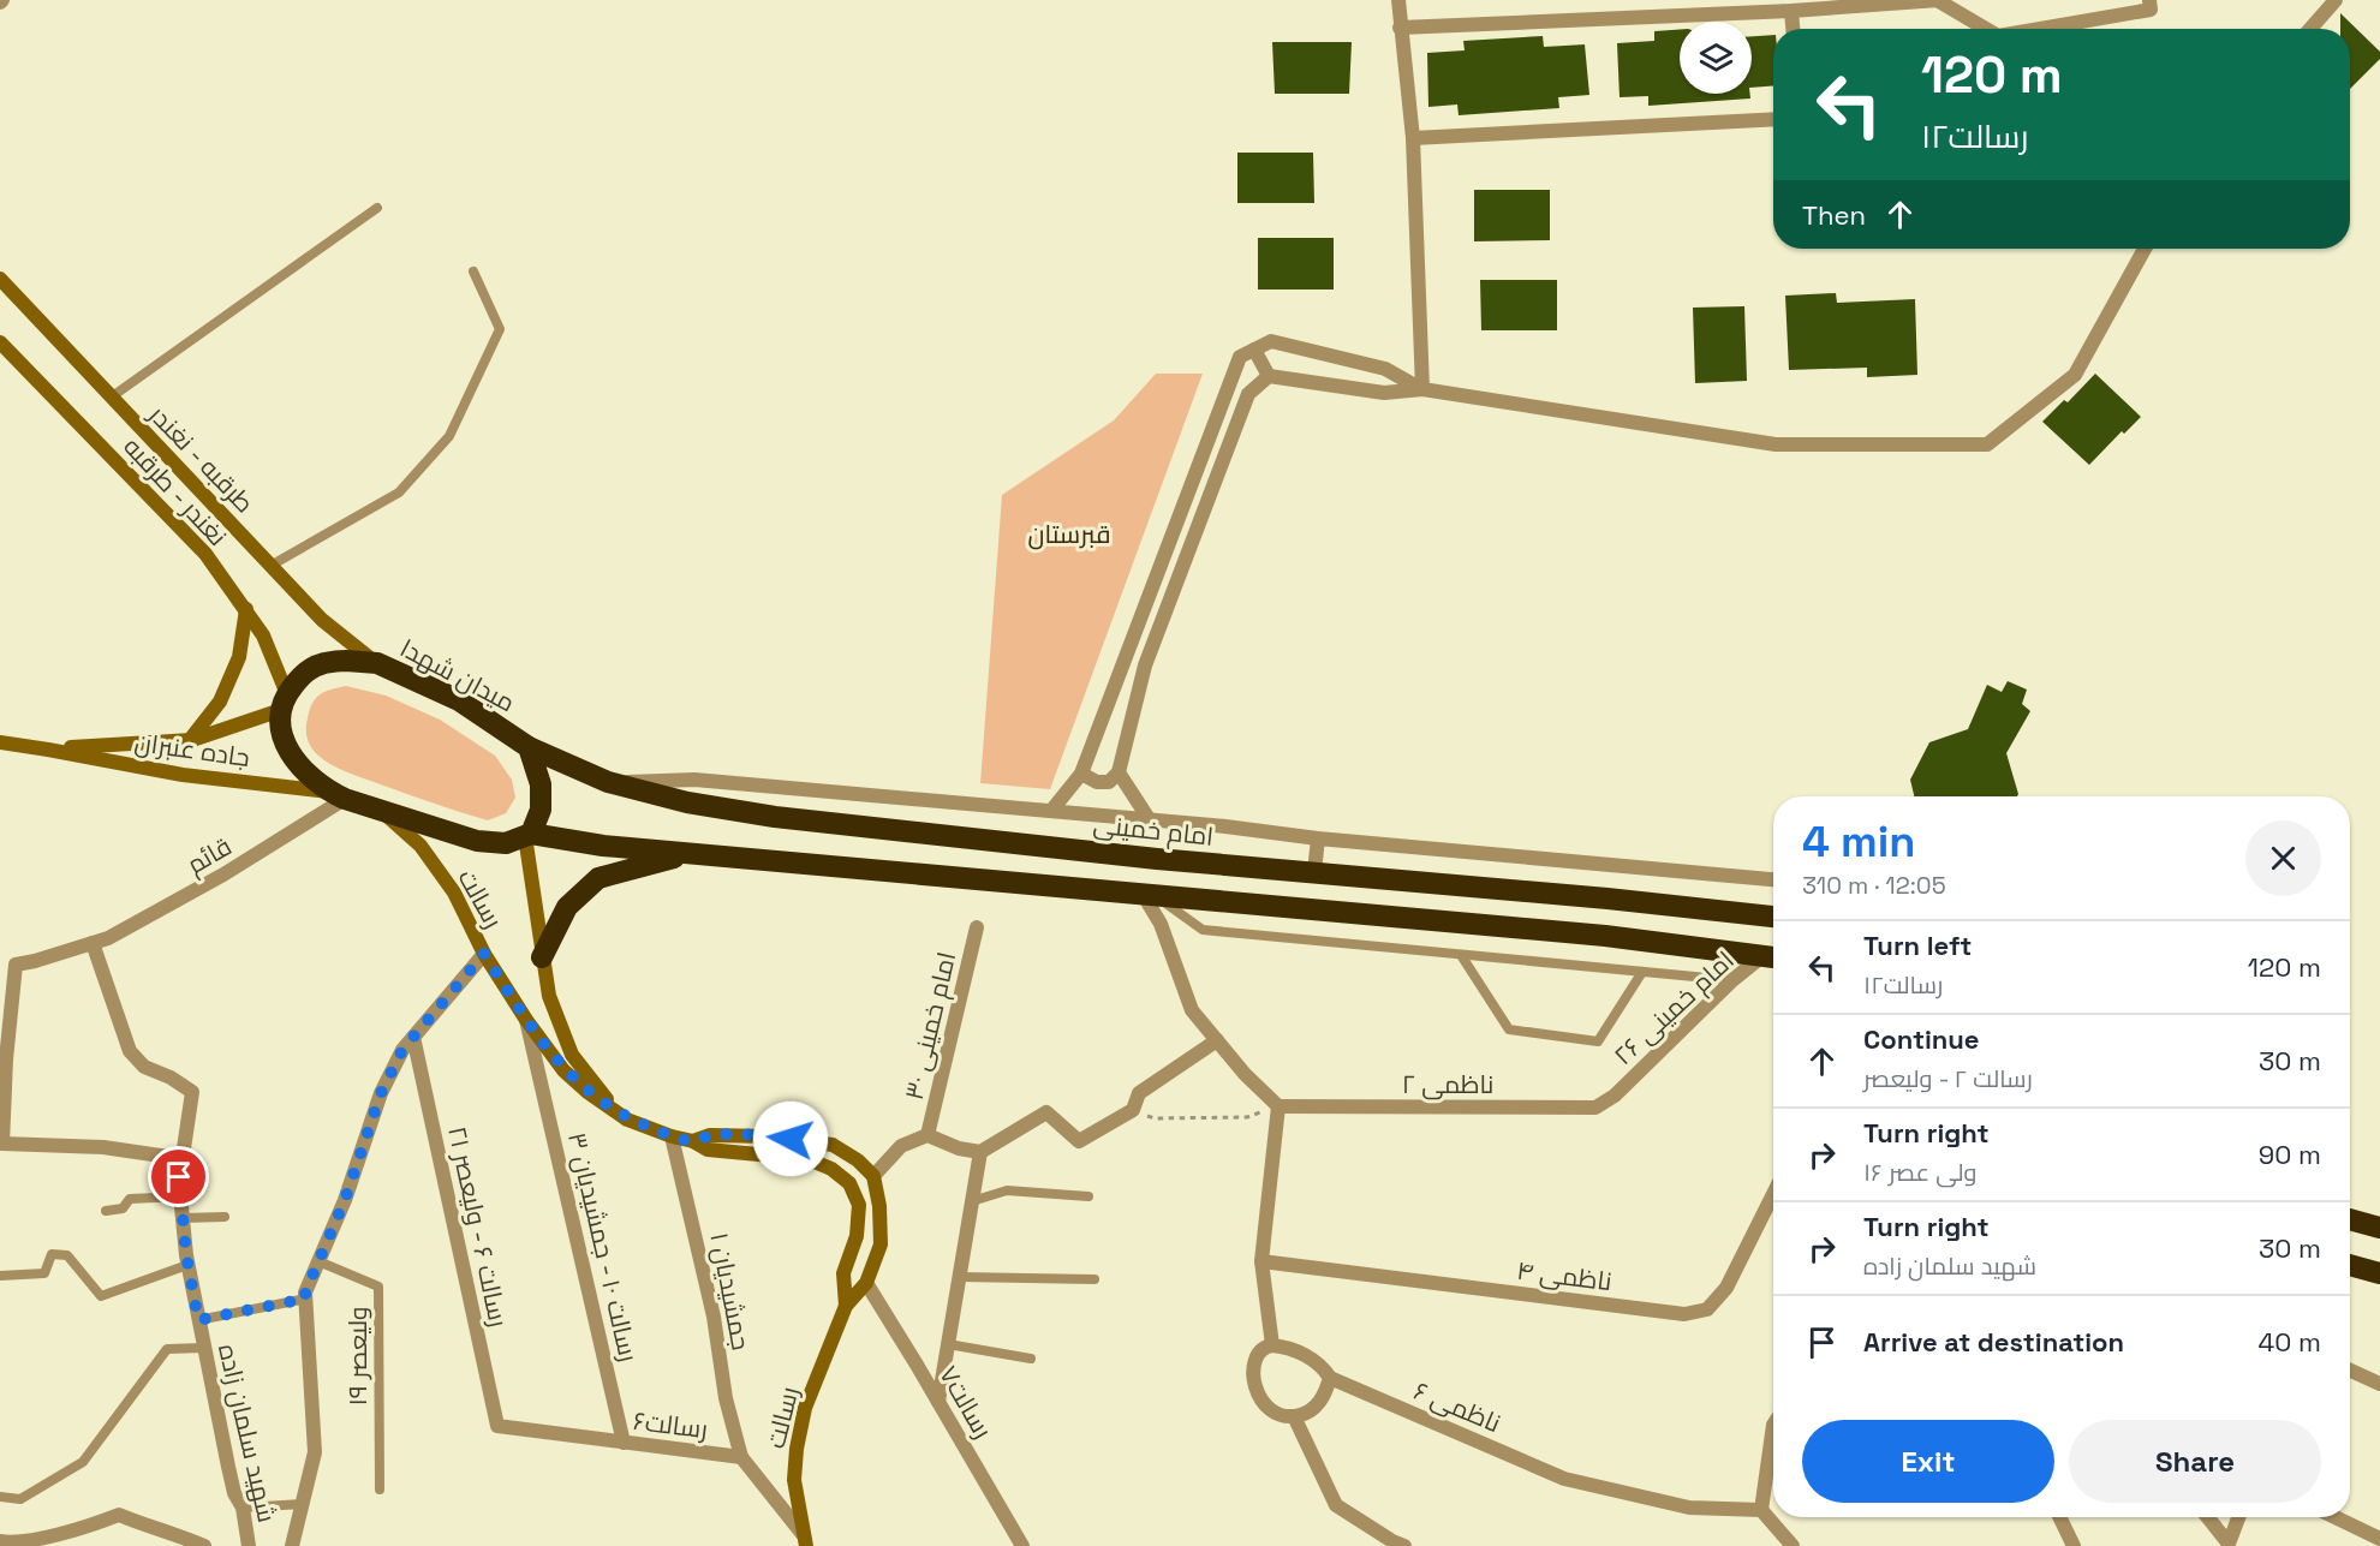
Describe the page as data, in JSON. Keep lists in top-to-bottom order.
{
  "streets": {
    "highway": ["میدان شهدا", "امام خمینی"],
    "street": [
      "طرقبه - نغندر",
      "نغندر - طرقبه",
      "جاده عنبران",
      "قائم",
      "رسالت",
      "امام خمینی ۲۶",
      "امام خمینی ۳۰",
      "ناظمی ۲",
      "رسالت ۶ - ولیعصر ۲۱",
      "رسالت ۱۰ - جمشیدیان ۳",
      "ناظمی ۴",
      "جمشیدیان ۱",
      "رسالت۷",
      "ناظمی ۶",
      "رسالت۶",
      "شهید سلمان زاده"
    ],
    "lane": ["ولیعصر ۱۹"]
  },
  "crossings": [
    ["طرقبه - نغندر", "میدان شهدا"],
    ["نغندر - طرقبه", "میدان شهدا"],
    ["نغندر - طرقبه", "جاده عنبران"],
    ["میدان شهدا", "جاده عنبران"],
    ["میدان شهدا", "امام خمینی"],
    ["میدان شهدا", "رسالت"],
    ["جاده عنبران", "قائم"],
    ["قائم", "شهید سلمان زاده"],
    ["رسالت", "رسالت ۱۰ - جمشیدیان ۳"],
    ["رسالت", "جمشیدیان ۱"],
    ["رسالت", "رسالت۷"],
    ["امام خمینی ۲۶", "ناظمی ۲"],
    ["رسالت ۶ - ولیعصر ۲۱", "رسالت۶"],
    ["رسالت ۱۰ - جمشیدیان ۳", "رسالت۶"],
    ["جمشیدیان ۱", "رسالت۶"]
  ],
  "parks": ["قبرستان"],
  "page": {
    "turn": ["120 m", "رسالت۱۲"],
    "then": "Then",
    "heading": ["4 min", "310 m · 12:05"],
    "list": [
      {
        "name": "Turn left",
        "note": "رسالت۱۲",
        "value": "120 m"
      },
      {
        "name": "Continue",
        "note": "رسالت ۲ - ولیعصر",
        "value": "30 m"
      },
      {
        "name": "Turn right",
        "note": "ولی عصر ۱۶",
        "value": "90 m"
      },
      {
        "name": "Turn right",
        "note": "شهید سلمان زاده",
        "value": "30 m"
      },
      {
        "name": "Arrive at destination",
        "value": "40 m"
      }
    ],
    "buttons": ["Exit", "Share"]
  }
}
